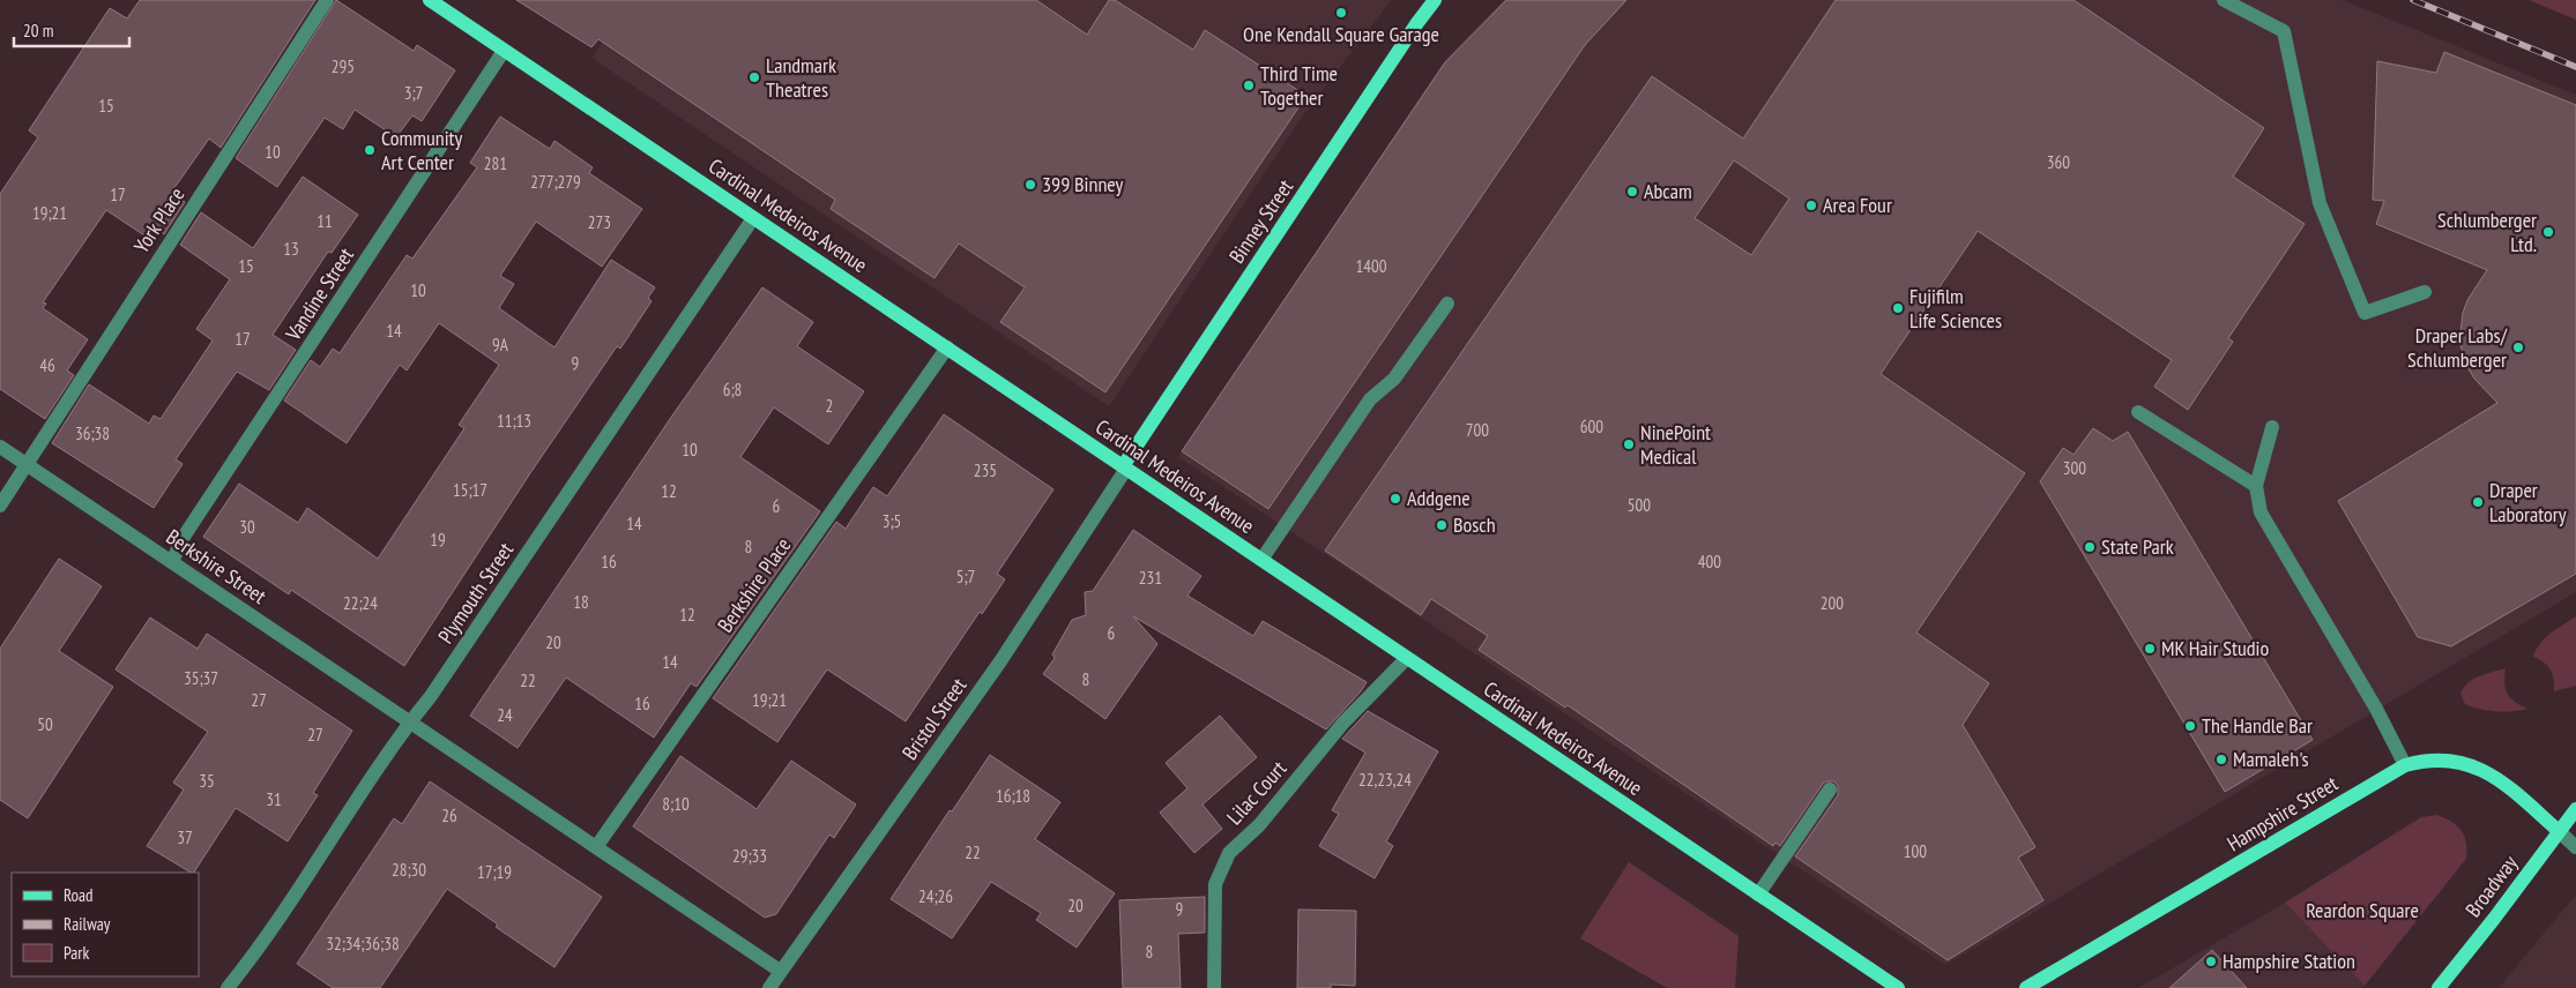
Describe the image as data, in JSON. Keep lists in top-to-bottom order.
{
  "streets": {
    "main road": [
      "Cardinal Medeiros Avenue",
      "Binney Street",
      "Hampshire Street",
      "Broadway"
    ],
    "street": [
      "York Place",
      "Vandine Street",
      "Berkshire Street",
      "Berkshire Place",
      "Plymouth Street",
      "Bristol Street",
      "Lilac Court"
    ]
  },
  "crossings": [
    ["Cardinal Medeiros Avenue", "Binney Street"],
    ["Cardinal Medeiros Avenue", "Vandine Street"],
    ["Cardinal Medeiros Avenue", "Berkshire Place"],
    ["Cardinal Medeiros Avenue", "Plymouth Street"],
    ["Cardinal Medeiros Avenue", "Bristol Street"],
    ["Cardinal Medeiros Avenue", "Lilac Court"],
    ["York Place", "Berkshire Street"],
    ["Binney Street", "Bristol Street"],
    ["Vandine Street", "Berkshire Street"],
    ["Berkshire Street", "Plymouth Street"],
    ["Hampshire Street", "Broadway"]
  ],
  "parks": ["Reardon Square"],
  "places": [
    "One Kendall Square Garage",
    "Landmark Theatres",
    "Third Time Together",
    "Community Art Center",
    "399 Binney",
    "Abcam",
    "Area Four",
    "Schlumberger Ltd.",
    "Fujifilm Life Sciences",
    "Draper Labs/ Schlumberger",
    "NinePoint Medical",
    "Addgene",
    "Draper Laboratory",
    "Bosch",
    "State Park",
    "MK Hair Studio",
    "The Handle Bar",
    "Mamaleh's",
    "Hampshire Station"
  ],
  "house_numbers": [
    "295",
    "3;7",
    "15",
    "10",
    "360",
    "281",
    "277;279",
    "17",
    "19;21",
    "11",
    "273",
    "13",
    "15",
    "1400",
    "10",
    "14",
    "17",
    "9A",
    "9",
    "46",
    "6;8",
    "2",
    "11;13",
    "600",
    "700",
    "36;38",
    "10",
    "300",
    "235",
    "15;17",
    "12",
    "500",
    "6",
    "3;5",
    "14",
    "30",
    "19",
    "8",
    "16",
    "400",
    "5;7",
    "231",
    "18",
    "22;24",
    "200",
    "12",
    "6",
    "20",
    "14",
    "35;37",
    "8",
    "22",
    "27",
    "19;21",
    "16",
    "24",
    "50",
    "27",
    "22,23,24",
    "35",
    "16;18",
    "31",
    "8;10",
    "26",
    "37",
    "100",
    "22",
    "29;33",
    "28;30",
    "17;19",
    "24;26",
    "20",
    "9",
    "32;34;36;38",
    "8"
  ],
  "legend": ["Road", "Railway", "Park"],
  "scale_bar": "20 m"
}
